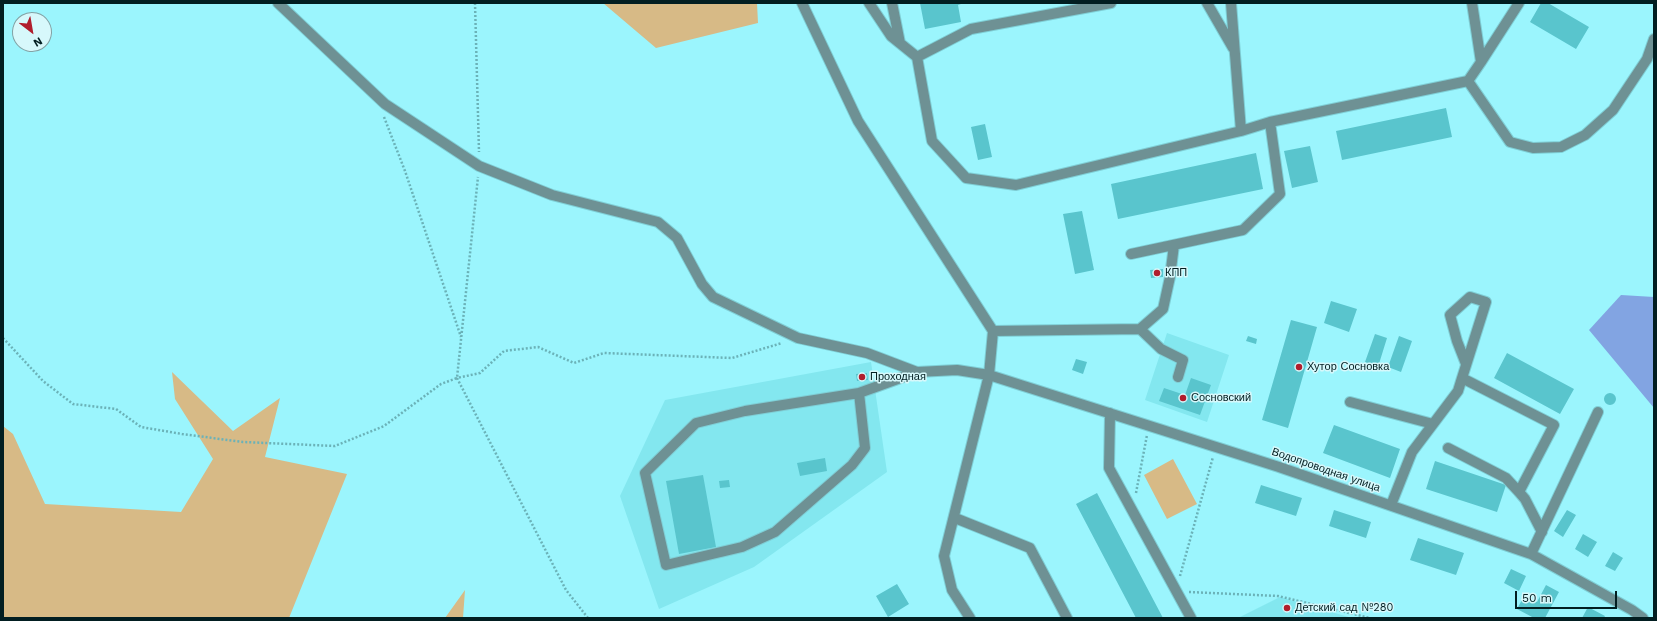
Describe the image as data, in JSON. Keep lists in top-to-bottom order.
{
  "streets": {
    "street": ["Водопроводная улица"]
  },
  "places": [
    "КПП",
    "Хутор Сосновка",
    "Проходная",
    "Сосновский",
    "Детский сад №280"
  ],
  "scale_bar": "50 m",
  "north": "bottom right"
}
